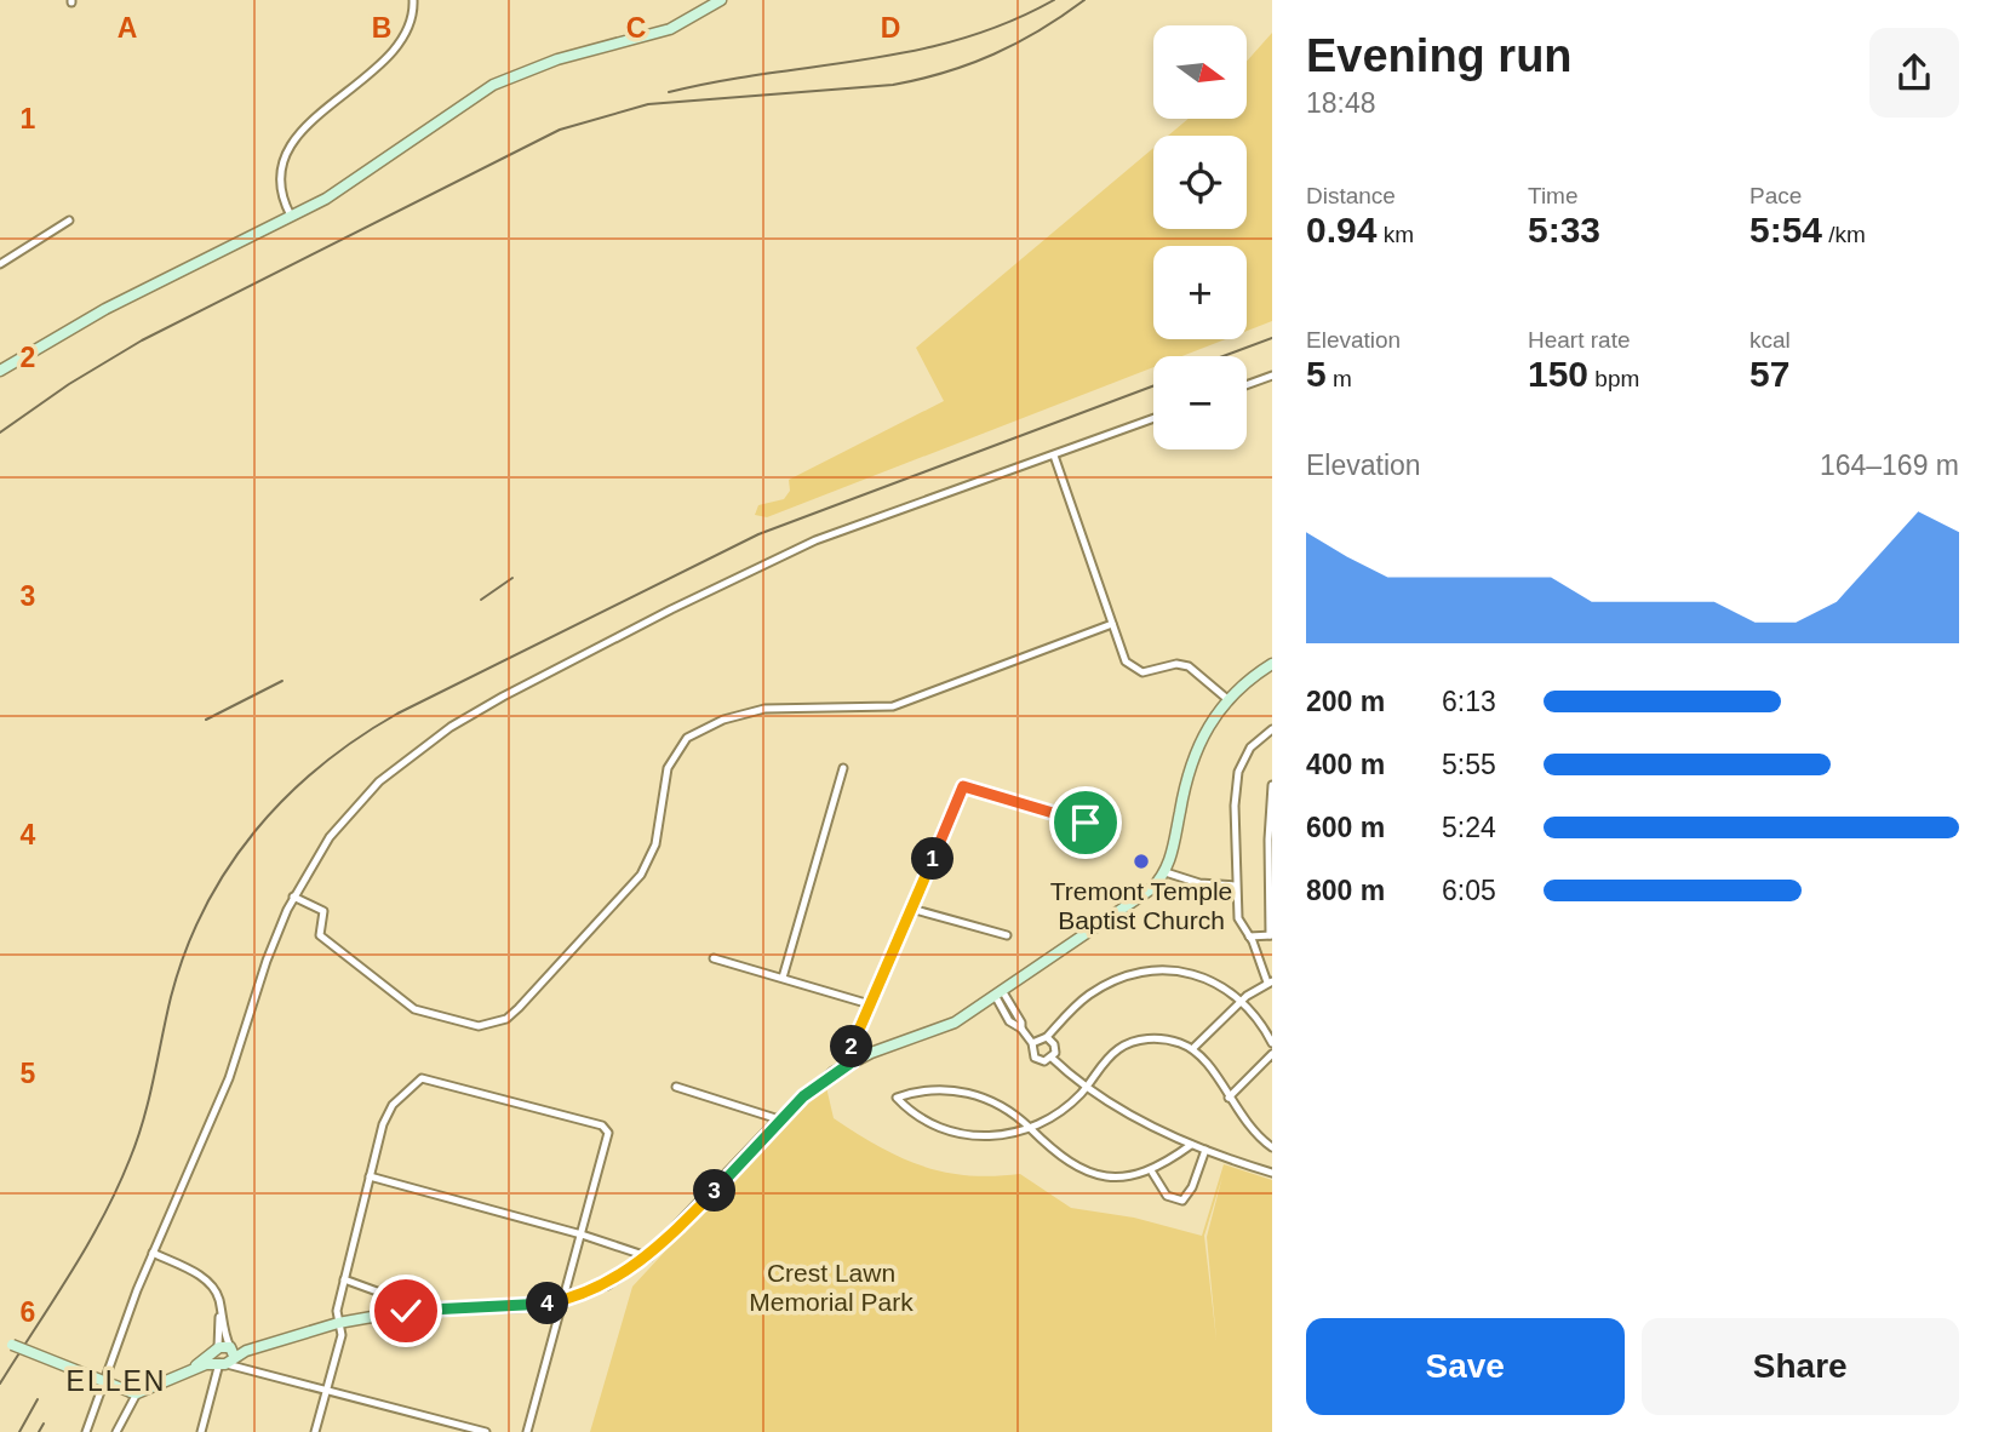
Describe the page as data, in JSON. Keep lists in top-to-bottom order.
{
  "districts": ["ELLEN"],
  "parks": ["Crest Lawn Memorial Park"],
  "places": ["Tremont Temple Baptist Church"],
  "north": "right",
  "page": {
    "heading": ["Evening run", "18:48"],
    "map_buttons": ["+", "−"],
    "stats": [
      ["Distance", "0.94 km"],
      ["Time", "5:33"],
      ["Pace", "5:54 /km"],
      ["Elevation", "5 m"],
      ["Heart rate", "150 bpm"],
      ["kcal", "57"]
    ],
    "chart": ["Elevation", "164–169 m"],
    "list": [
      {
        "name": "200 m",
        "note": "6:13"
      },
      {
        "name": "400 m",
        "note": "5:55"
      },
      {
        "name": "600 m",
        "note": "5:24"
      },
      {
        "name": "800 m",
        "note": "6:05"
      }
    ],
    "pins": [
      "1",
      "2",
      "3",
      "4"
    ],
    "buttons": ["Save", "Share"]
  },
  "grid": {
    "columns": [
      "A",
      "B",
      "C",
      "D"
    ],
    "rows": [
      "1",
      "2",
      "3",
      "4",
      "5",
      "6"
    ]
  }
}
